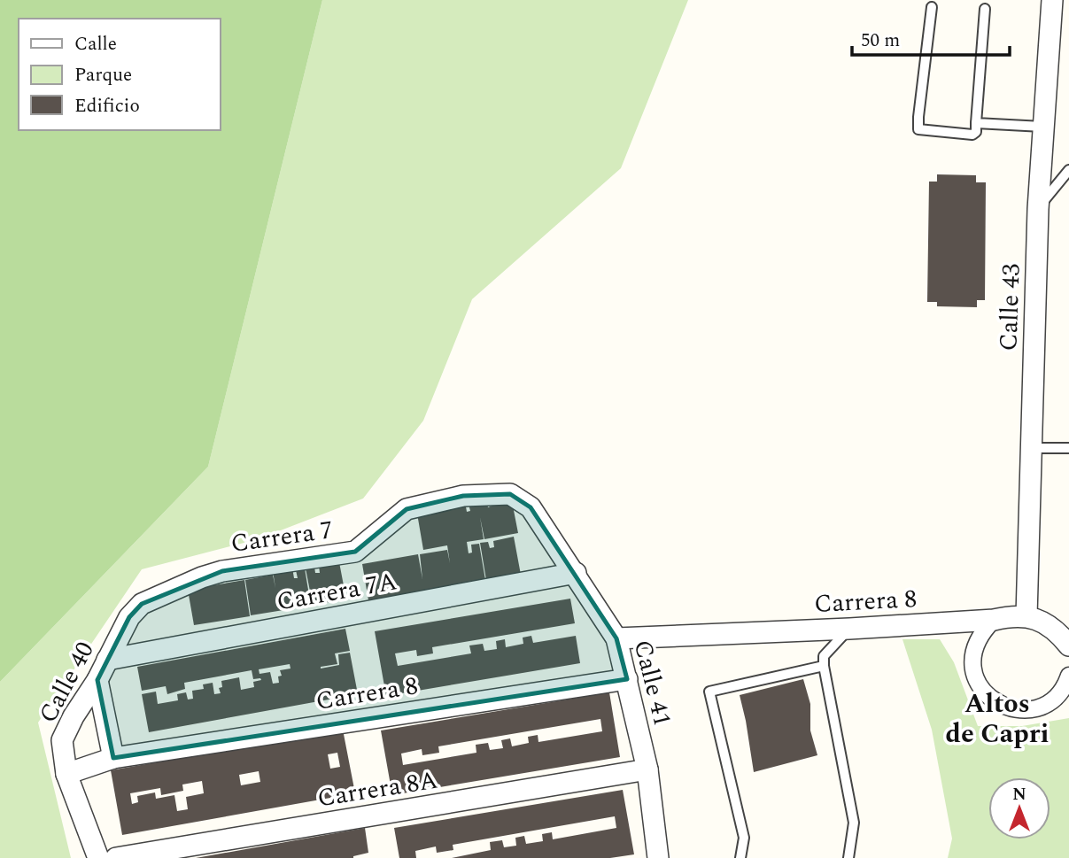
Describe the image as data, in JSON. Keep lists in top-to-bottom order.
{
  "streets": {
    "street": [
      "Calle 43",
      "Carrera 7",
      "Carrera 7A",
      "Carrera 8",
      "Calle 40",
      "Calle 41",
      "Carrera 8A"
    ]
  },
  "crossings": [
    ["Calle 43", "Carrera 8"],
    ["Carrera 7", "Calle 40"],
    ["Carrera 7", "Calle 41"],
    ["Carrera 7A", "Calle 40"],
    ["Carrera 7A", "Calle 41"],
    ["Carrera 8", "Calle 40"],
    ["Carrera 8", "Calle 41"],
    ["Calle 41", "Carrera 8A"]
  ],
  "districts": ["Altos de Capri"],
  "legend": ["Calle", "Parque", "Edificio"],
  "scale_bar": "50 m",
  "north": "top"
}
